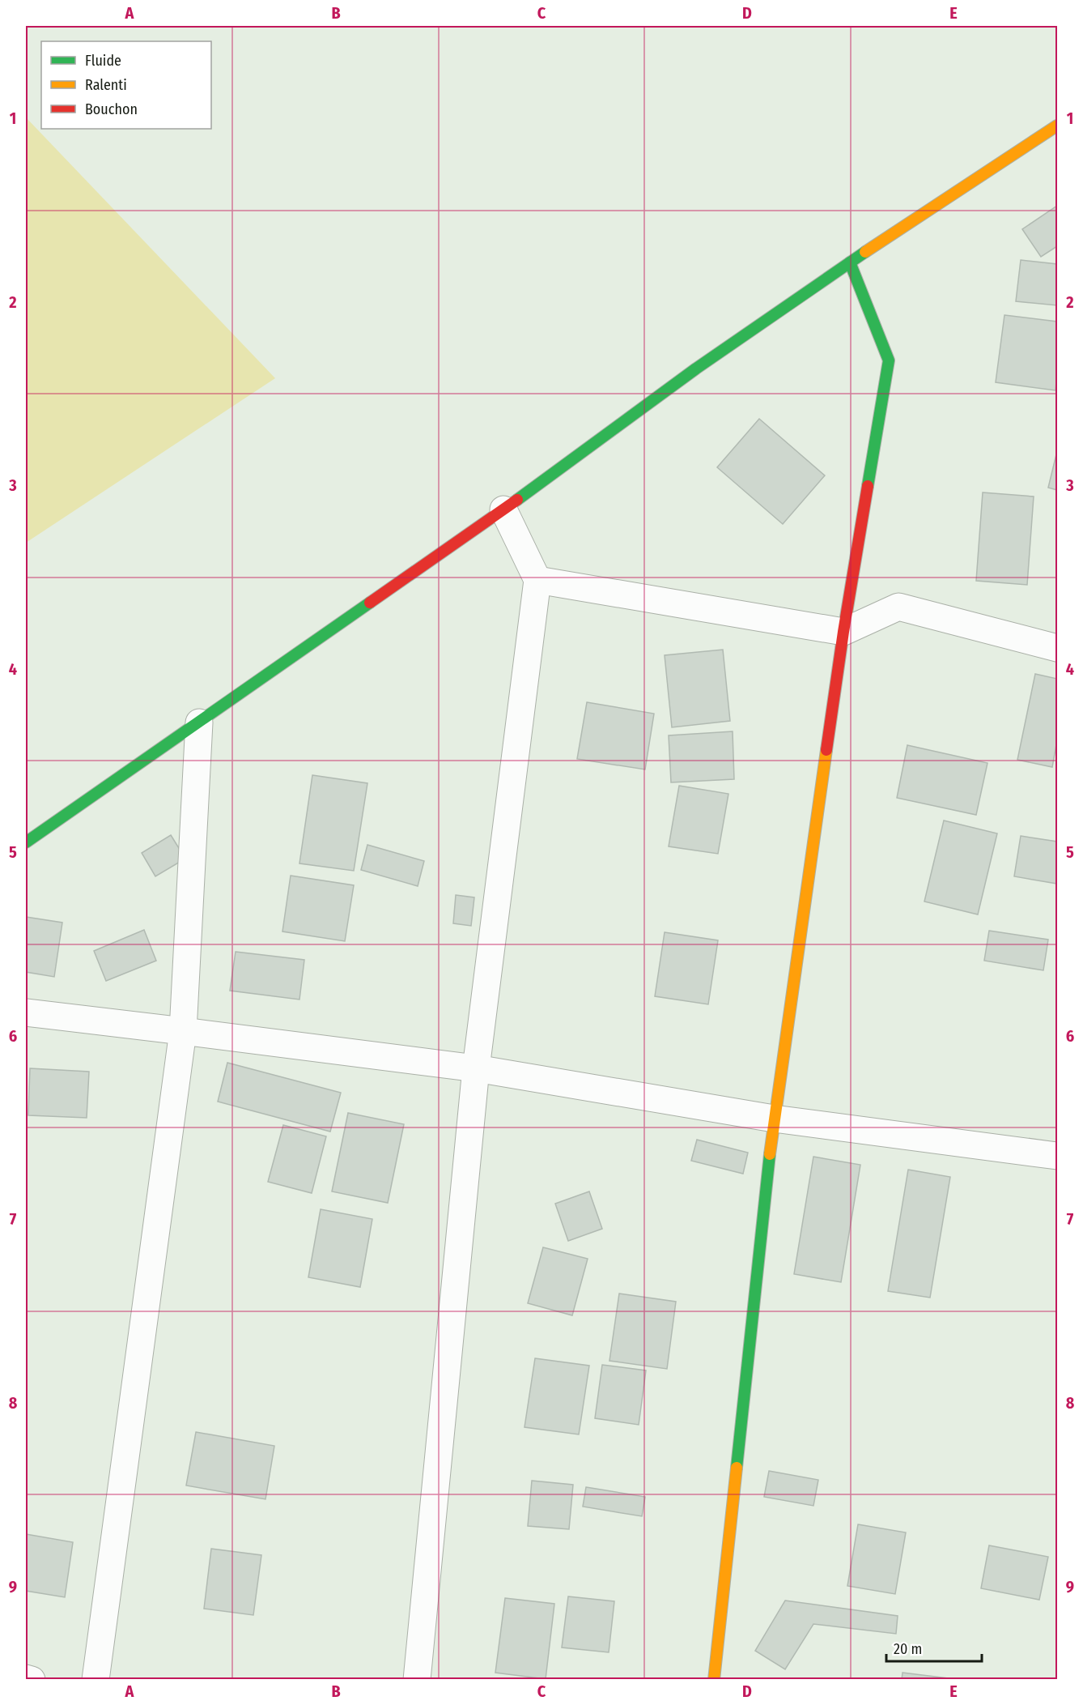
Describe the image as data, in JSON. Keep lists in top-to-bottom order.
{
  "legend": ["Fluide", "Ralenti", "Bouchon"],
  "scale_bar": "20 m",
  "grid": {
    "columns": [
      "A",
      "B",
      "C",
      "D",
      "E"
    ],
    "rows": [
      "1",
      "2",
      "3",
      "4",
      "5",
      "6",
      "7",
      "8",
      "9"
    ]
  }
}
